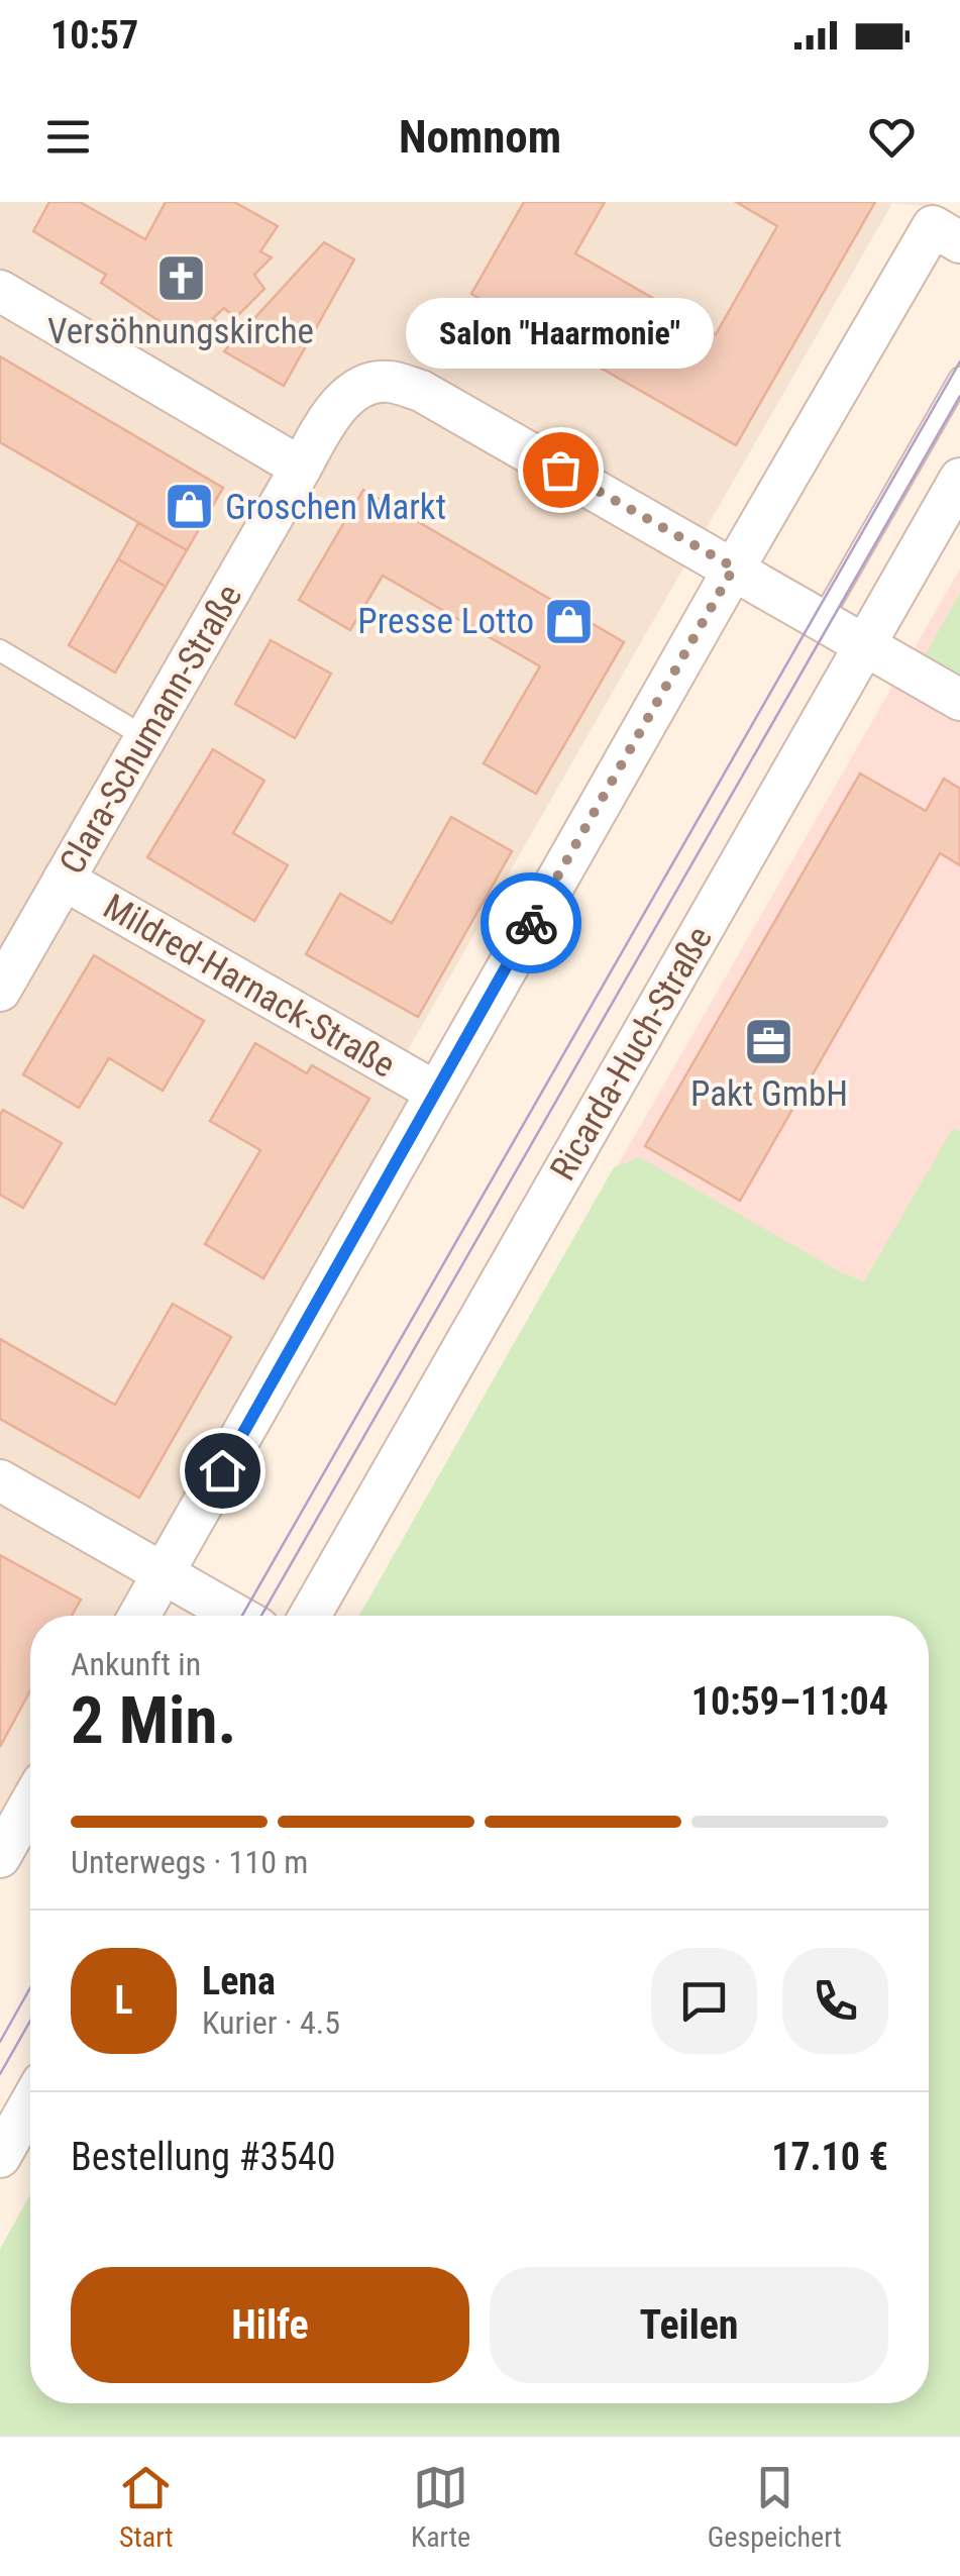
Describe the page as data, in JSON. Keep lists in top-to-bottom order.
{
  "streets": {
    "street": ["Clara-Schumann-Straße", "Mildred-Harnack-Straße", "Ricarda-Huch-Straße"]
  },
  "crossings": [
    ["Clara-Schumann-Straße", "Mildred-Harnack-Straße"],
    ["Clara-Schumann-Straße", "Ricarda-Huch-Straße"]
  ],
  "places": {
    "church": ["Versöhnungskirche"],
    "other": ["Salon \"Haarmonie\""],
    "shop": ["Groschen Markt", "Presse Lotto"],
    "office": ["Pakt GmbH"]
  },
  "page": {
    "status": "10:57",
    "header": "Nomnom",
    "bubble": "Salon \"Haarmonie\"",
    "heading": ["2 Min.", "Ankunft in", "10:59–11:04"],
    "panel": [
      "Lena",
      "Kurier · 4.5",
      "Bestellung #3540",
      "17.10 €"
    ],
    "bar": "Unterwegs · 110 m",
    "round": "L",
    "buttons": ["Hilfe", "Teilen"],
    "tabs": ["Start", "Karte", "Gespeichert"]
  }
}
